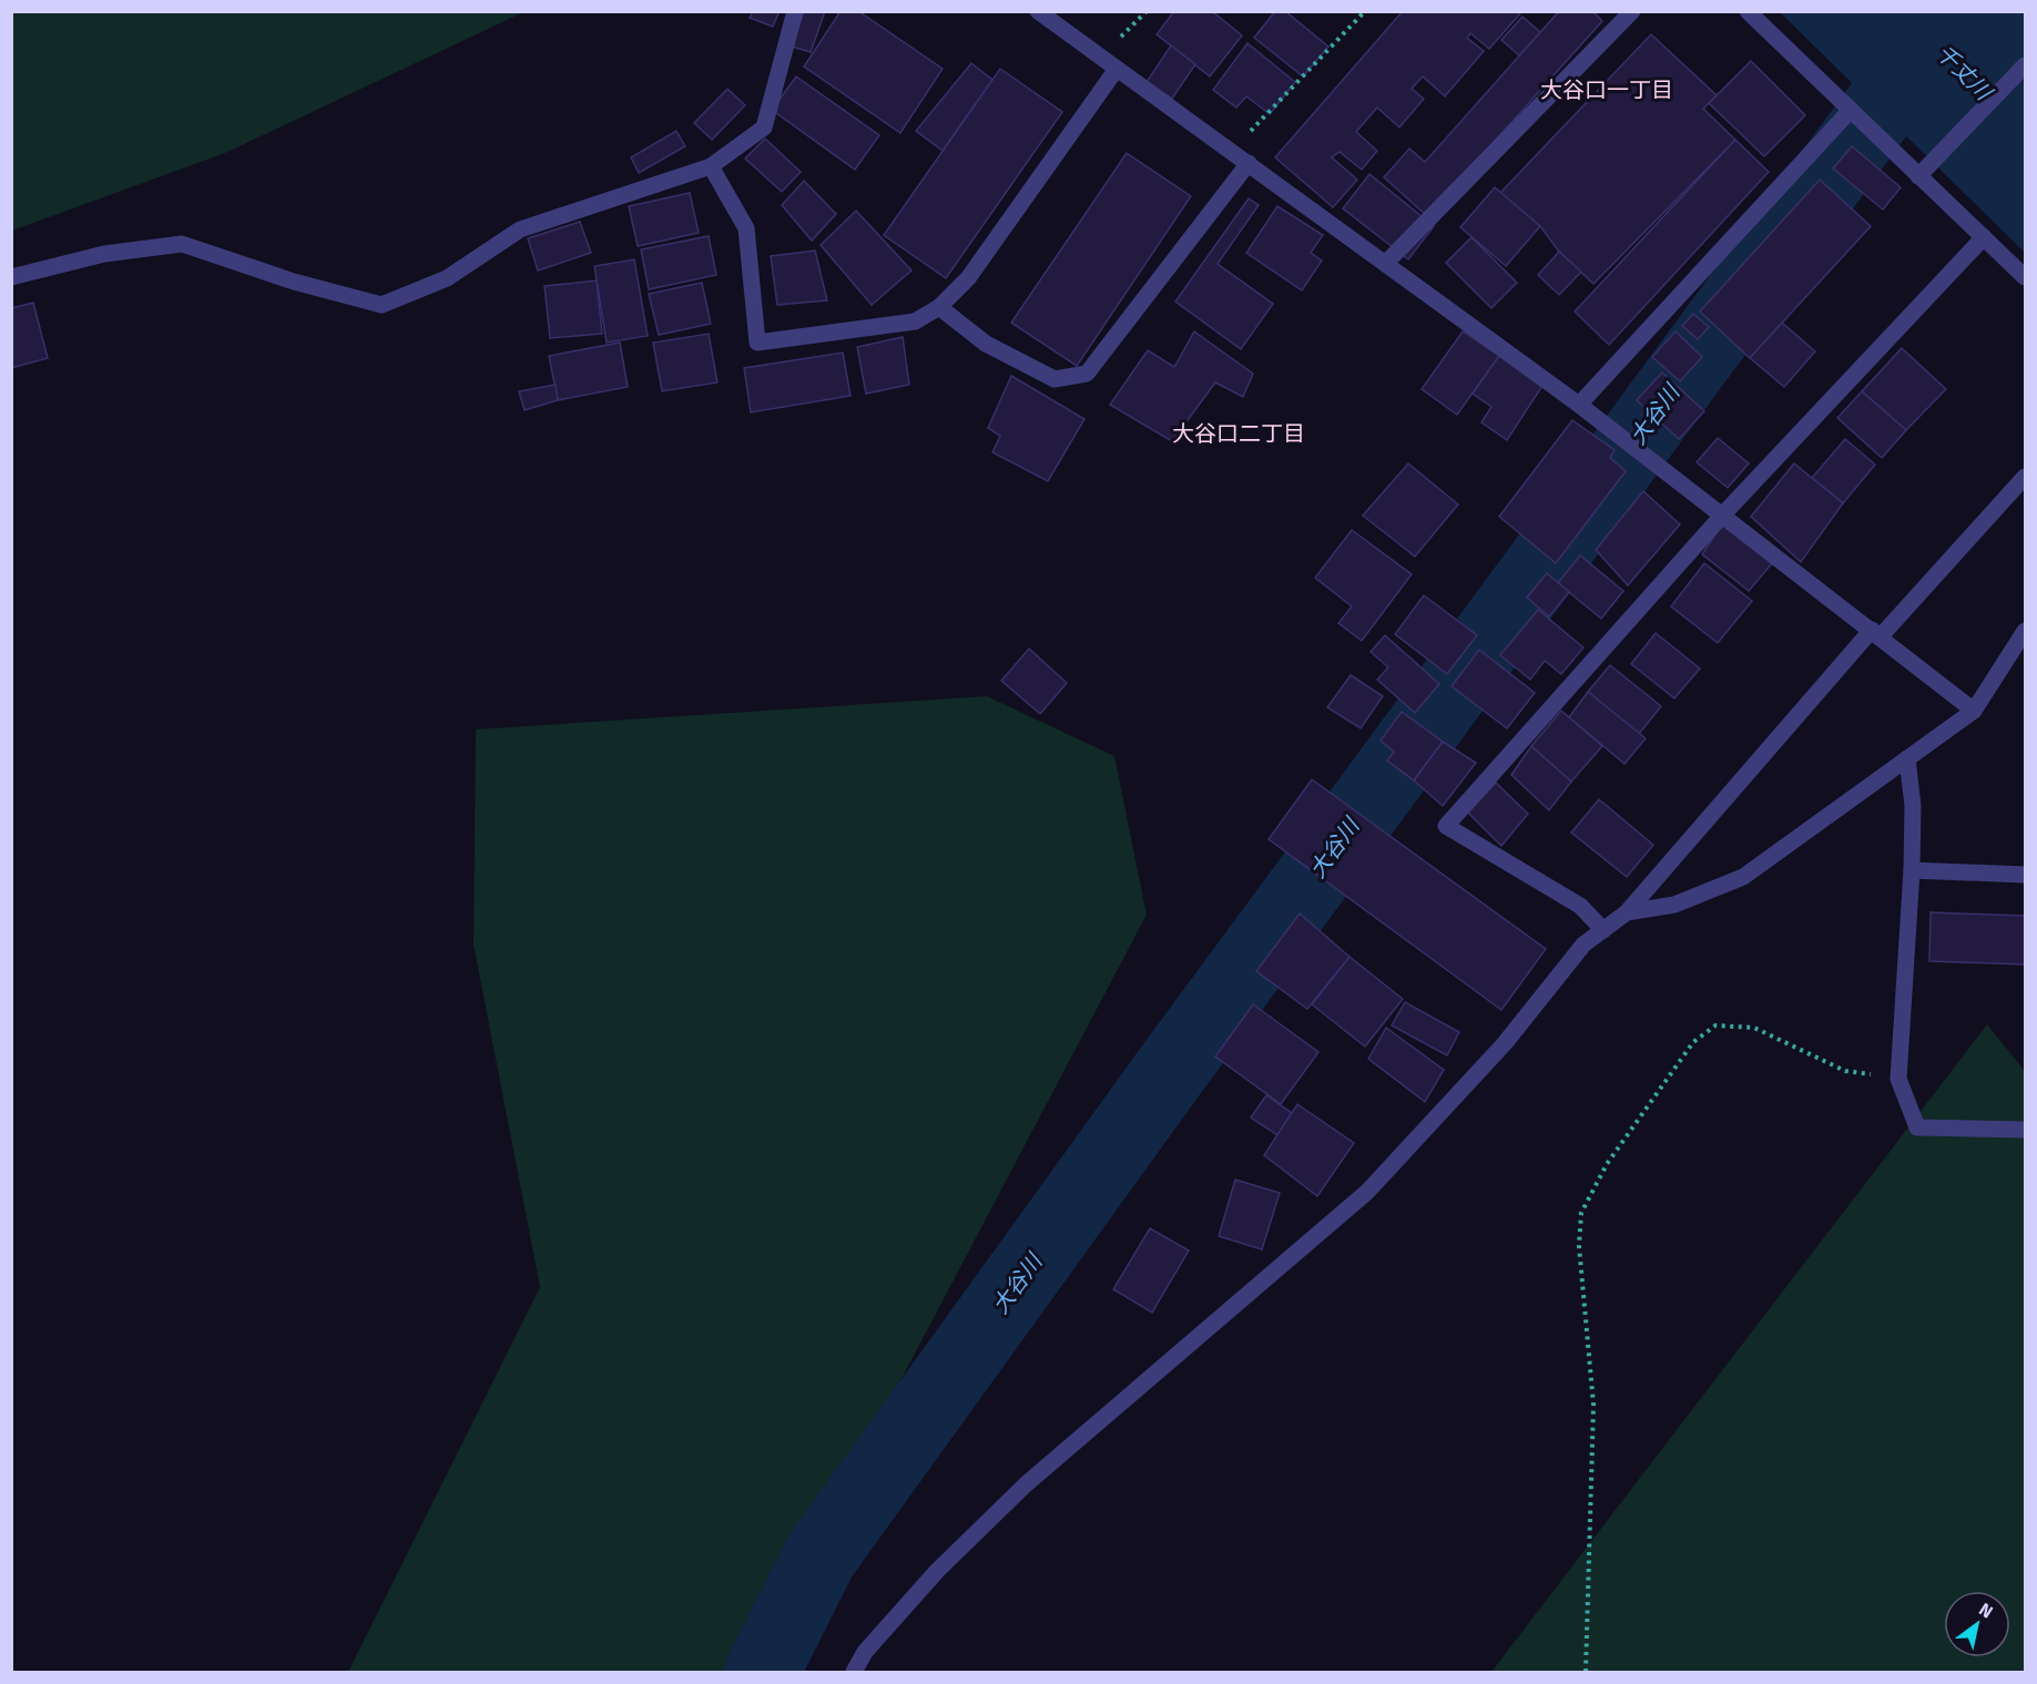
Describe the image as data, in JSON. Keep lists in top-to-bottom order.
{
  "districts": ["大谷口一丁目", "大谷口二丁目"],
  "water": ["千丈川", "大谷川"],
  "north": "top right"
}
